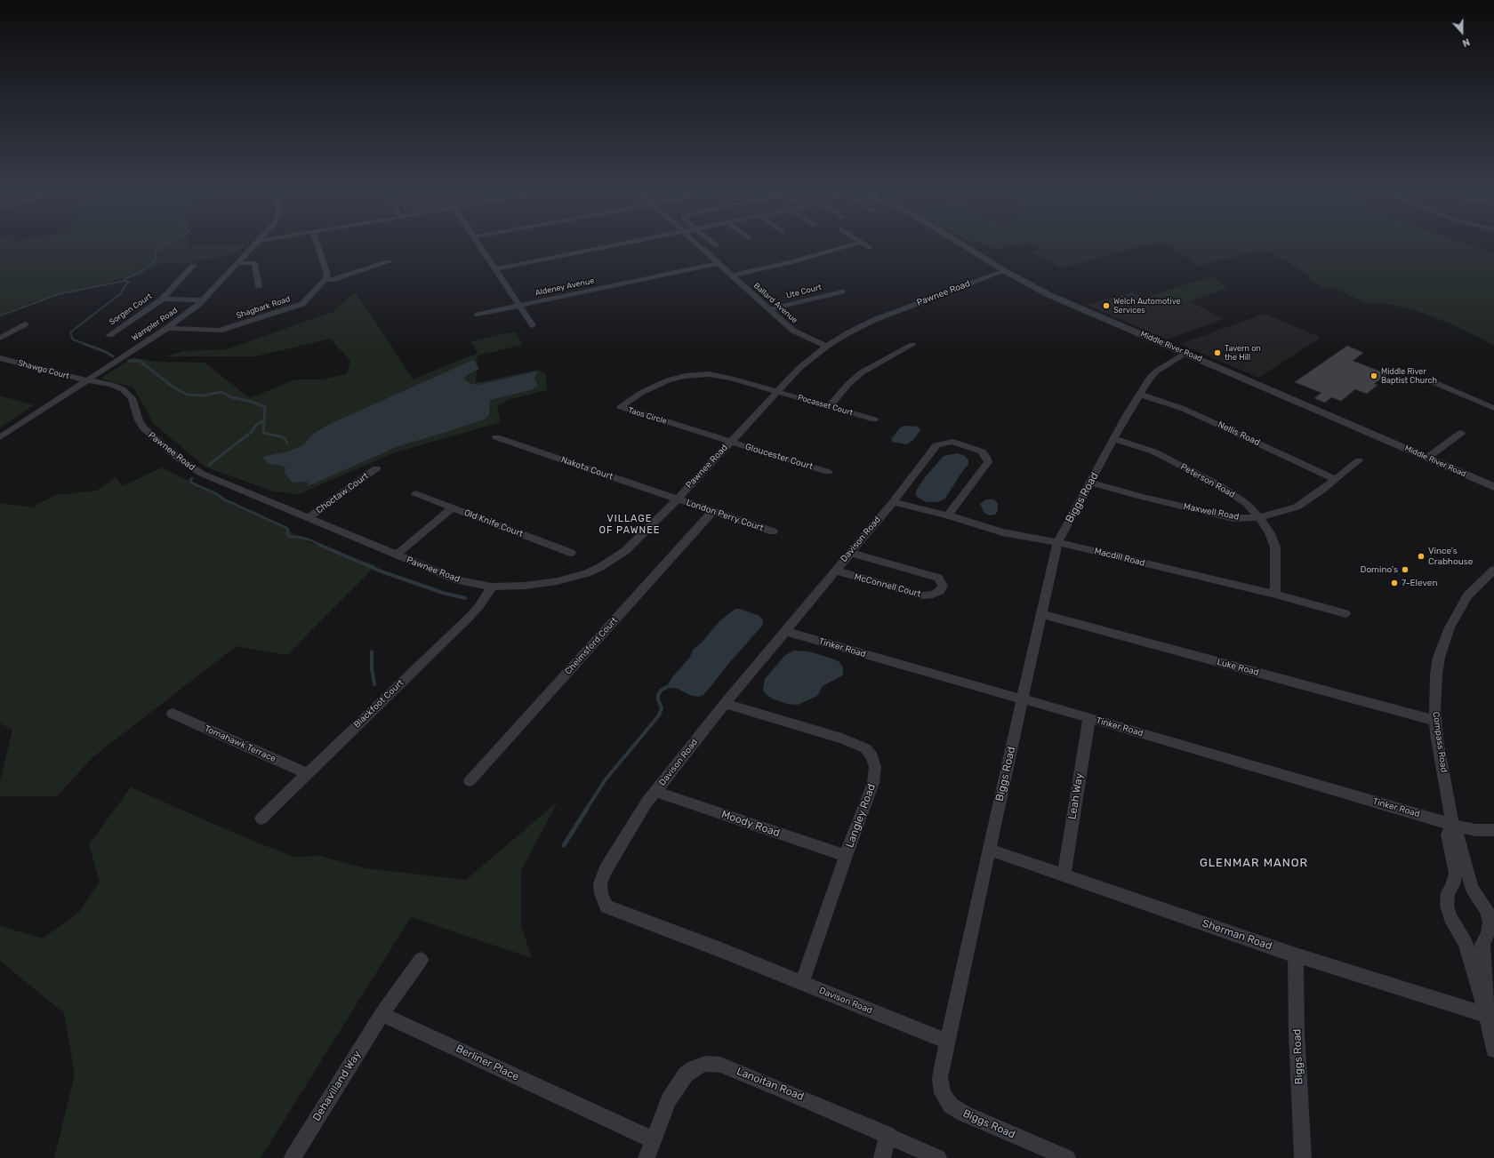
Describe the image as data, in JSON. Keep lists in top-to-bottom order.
{
  "streets": {
    "street": [
      "Aldeney Avenue",
      "Ute Court",
      "Pawnee Road",
      "Ballard Avenue",
      "Shagbark Road",
      "Sorgen Court",
      "Wampler Road",
      "Middle River Road",
      "Shawgo Court",
      "Pocasset Court",
      "Taos Circle",
      "Nellis Road",
      "Gloucester Court",
      "Nakota Court",
      "Peterson Road",
      "Choctaw Court",
      "Biggs Road",
      "Maxwell Road",
      "London Perry Court",
      "Old Knife Court",
      "Davison Road",
      "Macdill Road",
      "McConnell Court",
      "Chelmsford Court",
      "Tinker Road",
      "Luke Road",
      "Blackfoot Court",
      "Compass Road",
      "Tomahawk Terrace",
      "Leah Way",
      "Langley Road",
      "Moody Road",
      "Sherman Road",
      "Berliner Place",
      "Lanoitan Road",
      "Dehavilland Way"
    ]
  },
  "crossings": [
    ["Aldeney Avenue", "Ballard Avenue"],
    ["Ute Court", "Ballard Avenue"],
    ["Pawnee Road", "Ballard Avenue"],
    ["Pawnee Road", "Wampler Road"],
    ["Pawnee Road", "Middle River Road"],
    ["Pawnee Road", "Shawgo Court"],
    ["Pawnee Road", "Pocasset Court"],
    ["Pawnee Road", "Taos Circle"],
    ["Pawnee Road", "Gloucester Court"],
    ["Pawnee Road", "Nakota Court"],
    ["Pawnee Road", "Choctaw Court"],
    ["Pawnee Road", "London Perry Court"],
    ["Pawnee Road", "Blackfoot Court"],
    ["Shagbark Road", "Wampler Road"],
    ["Sorgen Court", "Wampler Road"],
    ["Wampler Road", "Shawgo Court"],
    ["Middle River Road", "Biggs Road"],
    ["Pocasset Court", "Taos Circle"],
    ["Taos Circle", "Gloucester Court"],
    ["Nellis Road", "Biggs Road"],
    ["Nellis Road", "Maxwell Road"],
    ["Nakota Court", "London Perry Court"],
    ["Peterson Road", "Biggs Road"],
    ["Peterson Road", "Maxwell Road"],
    ["Peterson Road", "Macdill Road"],
    ["Biggs Road", "Maxwell Road"],
    ["Biggs Road", "Davison Road"],
    ["Biggs Road", "Macdill Road"],
    ["Biggs Road", "Tinker Road"],
    ["Biggs Road", "Luke Road"],
    ["Biggs Road", "Sherman Road"],
    ["London Perry Court", "Chelmsford Court"],
    ["Davison Road", "Macdill Road"],
    ["Davison Road", "McConnell Court"],
    ["Davison Road", "Tinker Road"],
    ["Davison Road", "Langley Road"],
    ["Davison Road", "Moody Road"],
    ["Tinker Road", "Compass Road"],
    ["Tinker Road", "Leah Way"],
    ["Luke Road", "Compass Road"],
    ["Blackfoot Court", "Tomahawk Terrace"],
    ["Compass Road", "Sherman Road"],
    ["Leah Way", "Sherman Road"],
    ["Langley Road", "Moody Road"],
    ["Berliner Place", "Lanoitan Road"],
    ["Berliner Place", "Dehavilland Way"]
  ],
  "districts": ["VILLAGE OF PAWNEE", "GLENMAR MANOR"],
  "places": [
    "Welch Automotive Services",
    "Tavern on the Hill",
    "Middle River Baptist Church",
    "Vince’s Crabhouse",
    "Domino's",
    "7-Eleven"
  ],
  "north": "bottom"
}
